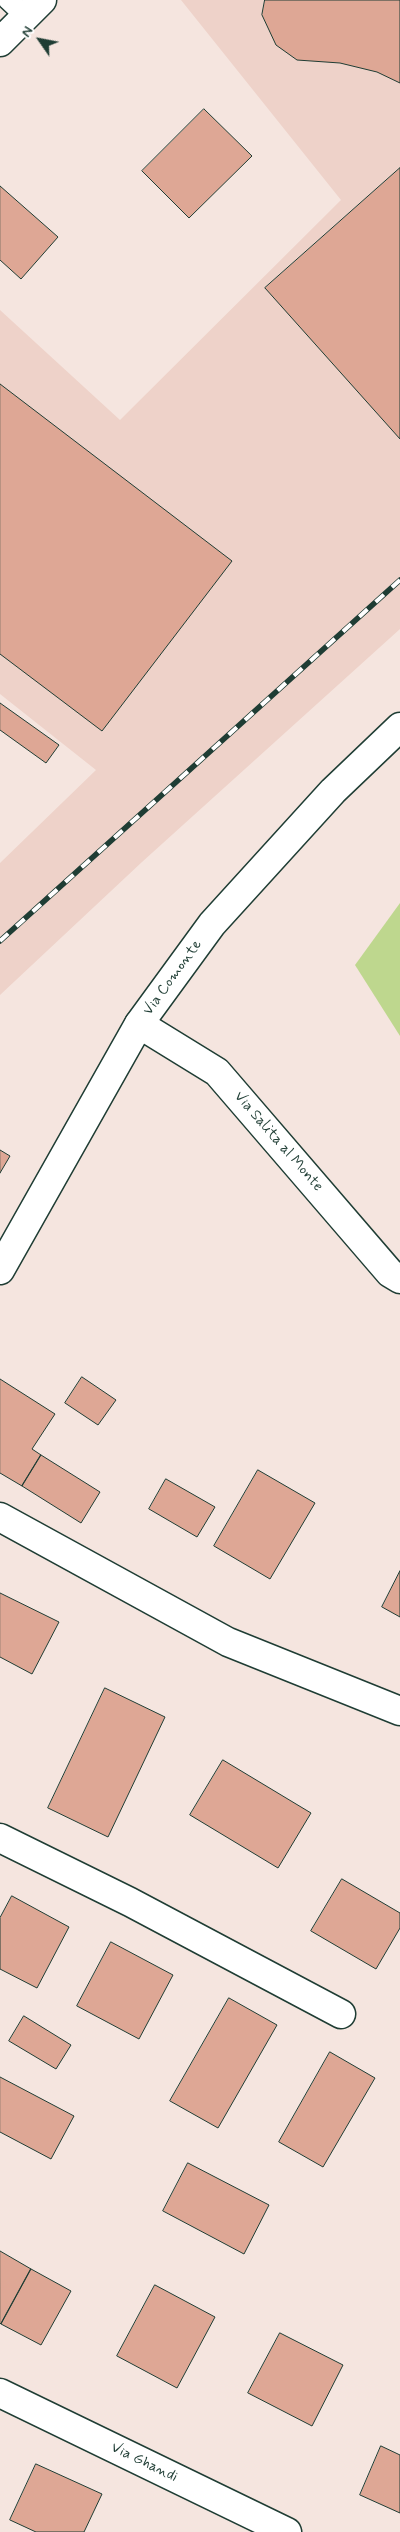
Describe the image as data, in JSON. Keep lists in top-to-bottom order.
{
  "streets": {
    "street": ["Via Comonte", "Via Salita al Monte", "Via Ghandi"]
  },
  "crossings": [
    ["Via Comonte", "Via Salita al Monte"]
  ],
  "north": "top left"
}
